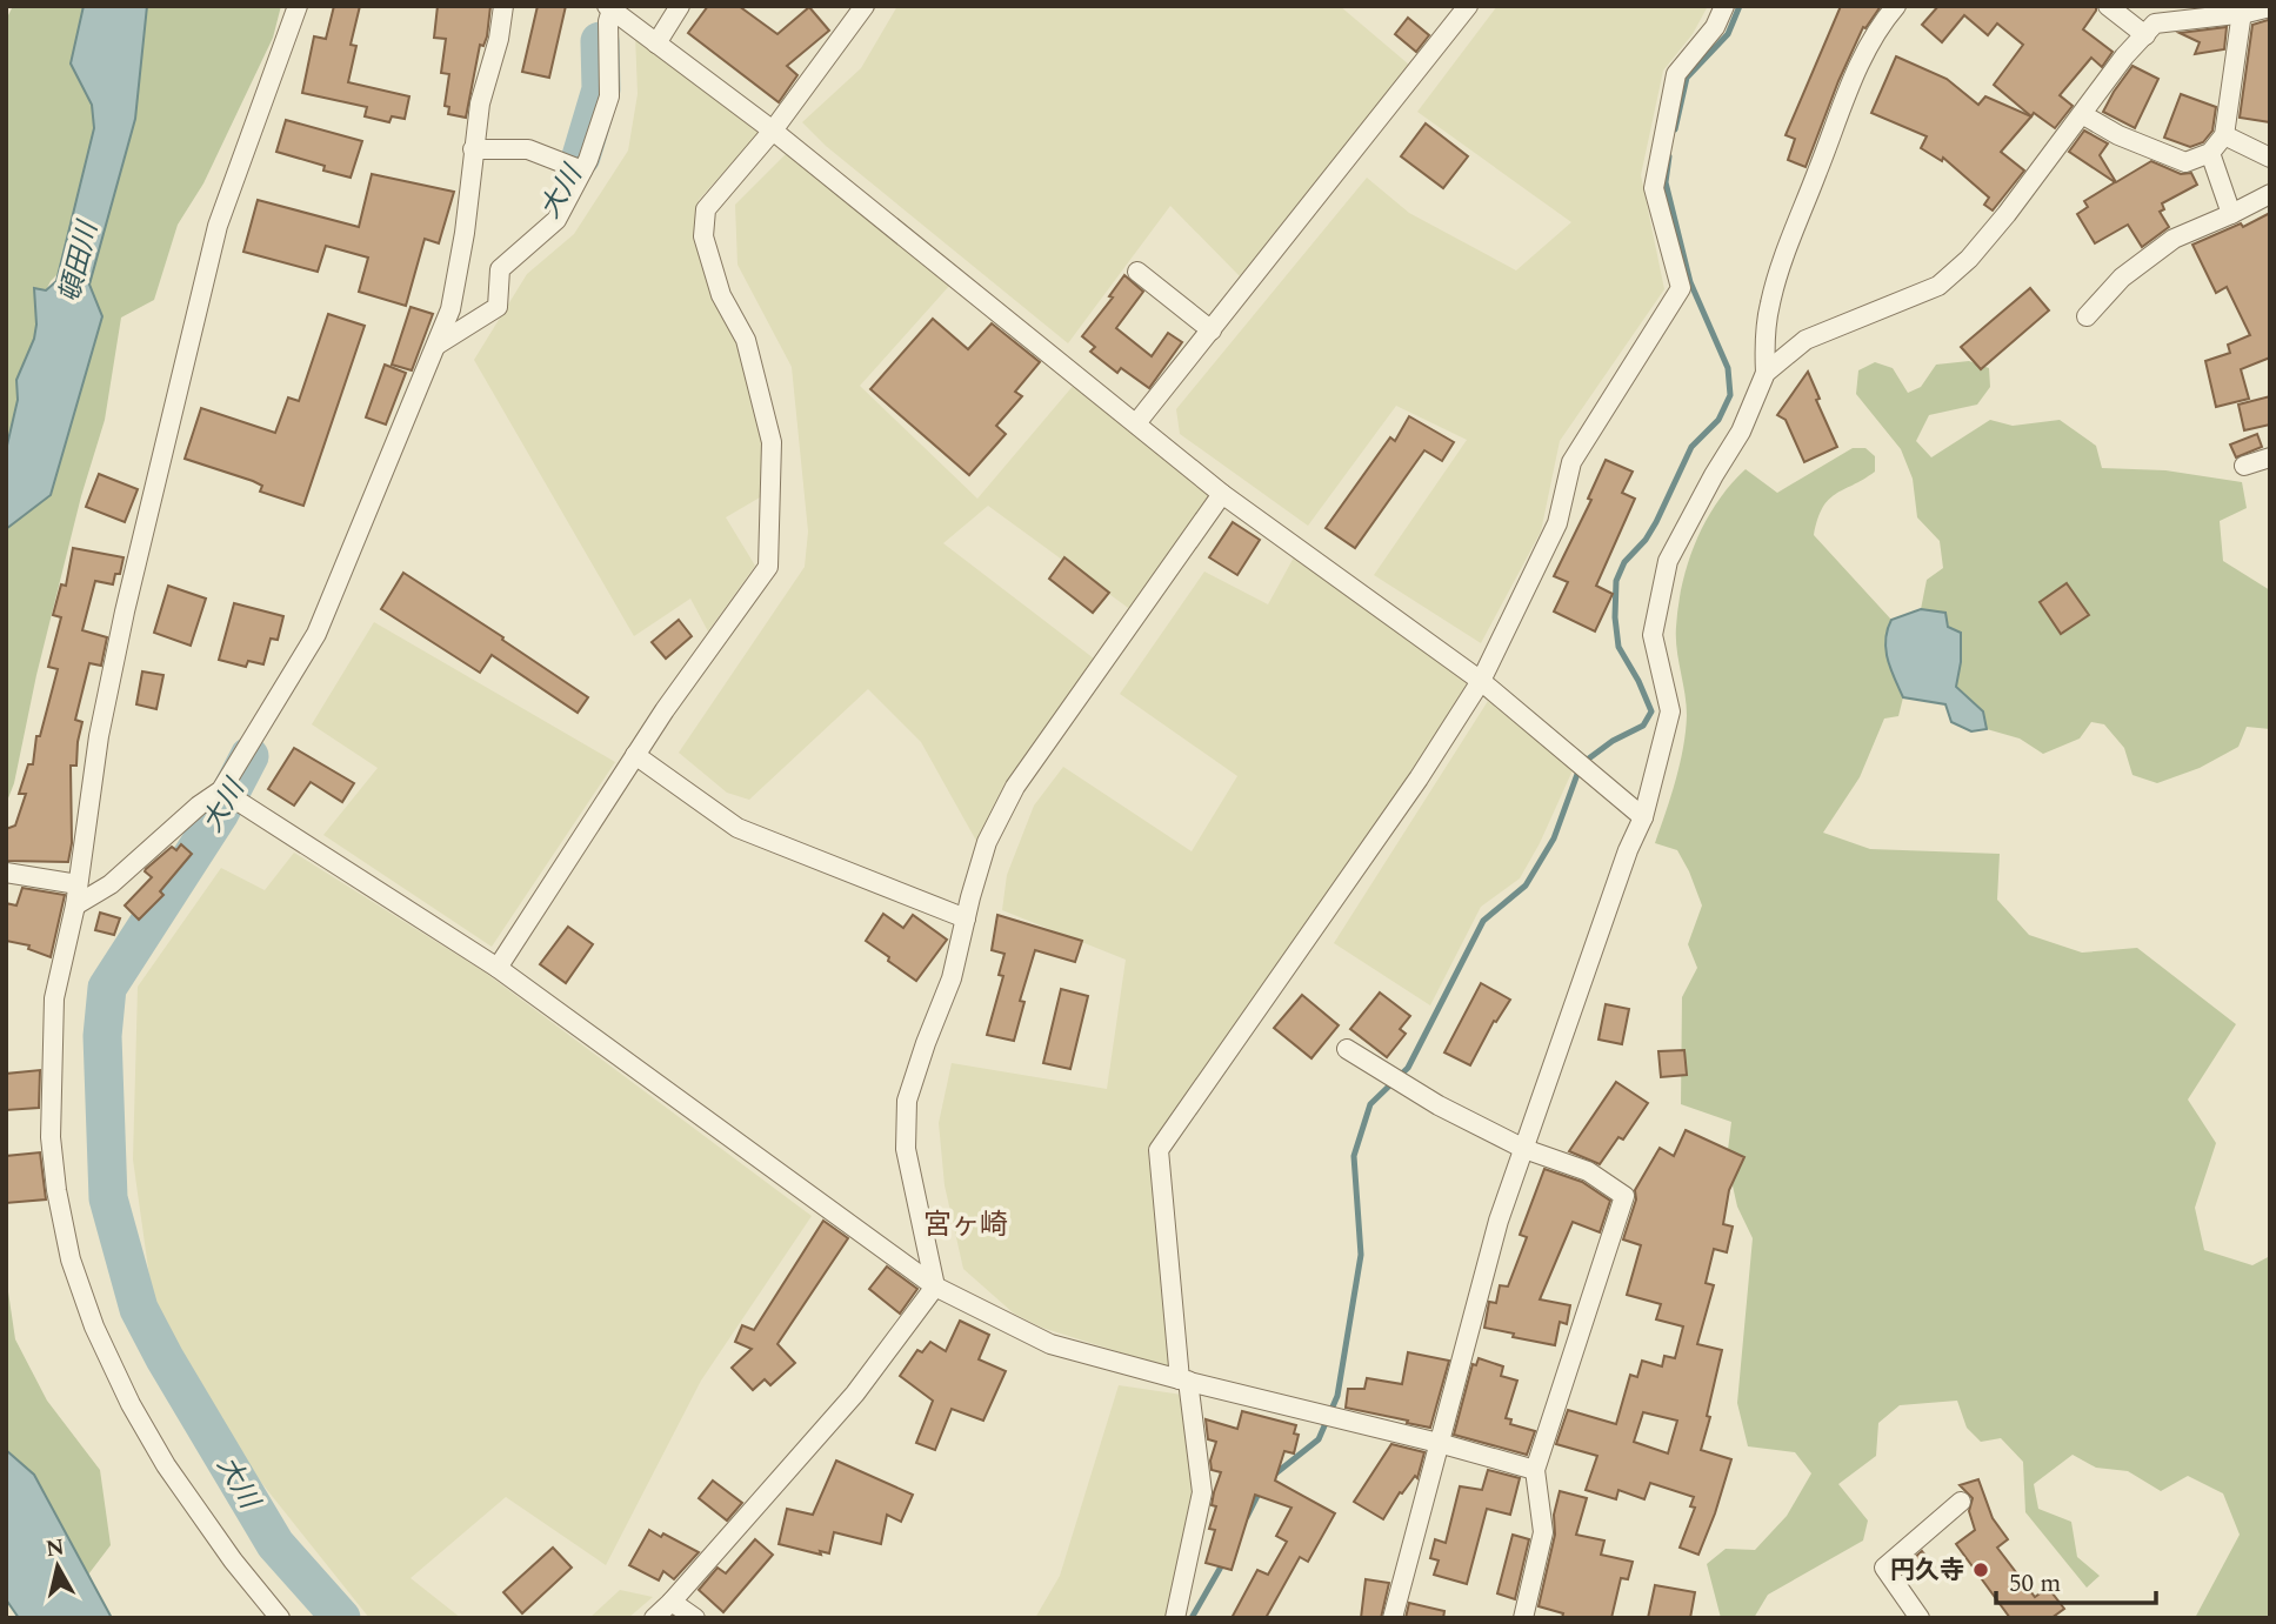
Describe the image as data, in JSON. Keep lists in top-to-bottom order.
{
  "districts": ["宮ヶ崎"],
  "water": ["大川", "頓田川"],
  "places": ["円久寺"],
  "scale_bar": "50 m",
  "north": "top"
}
